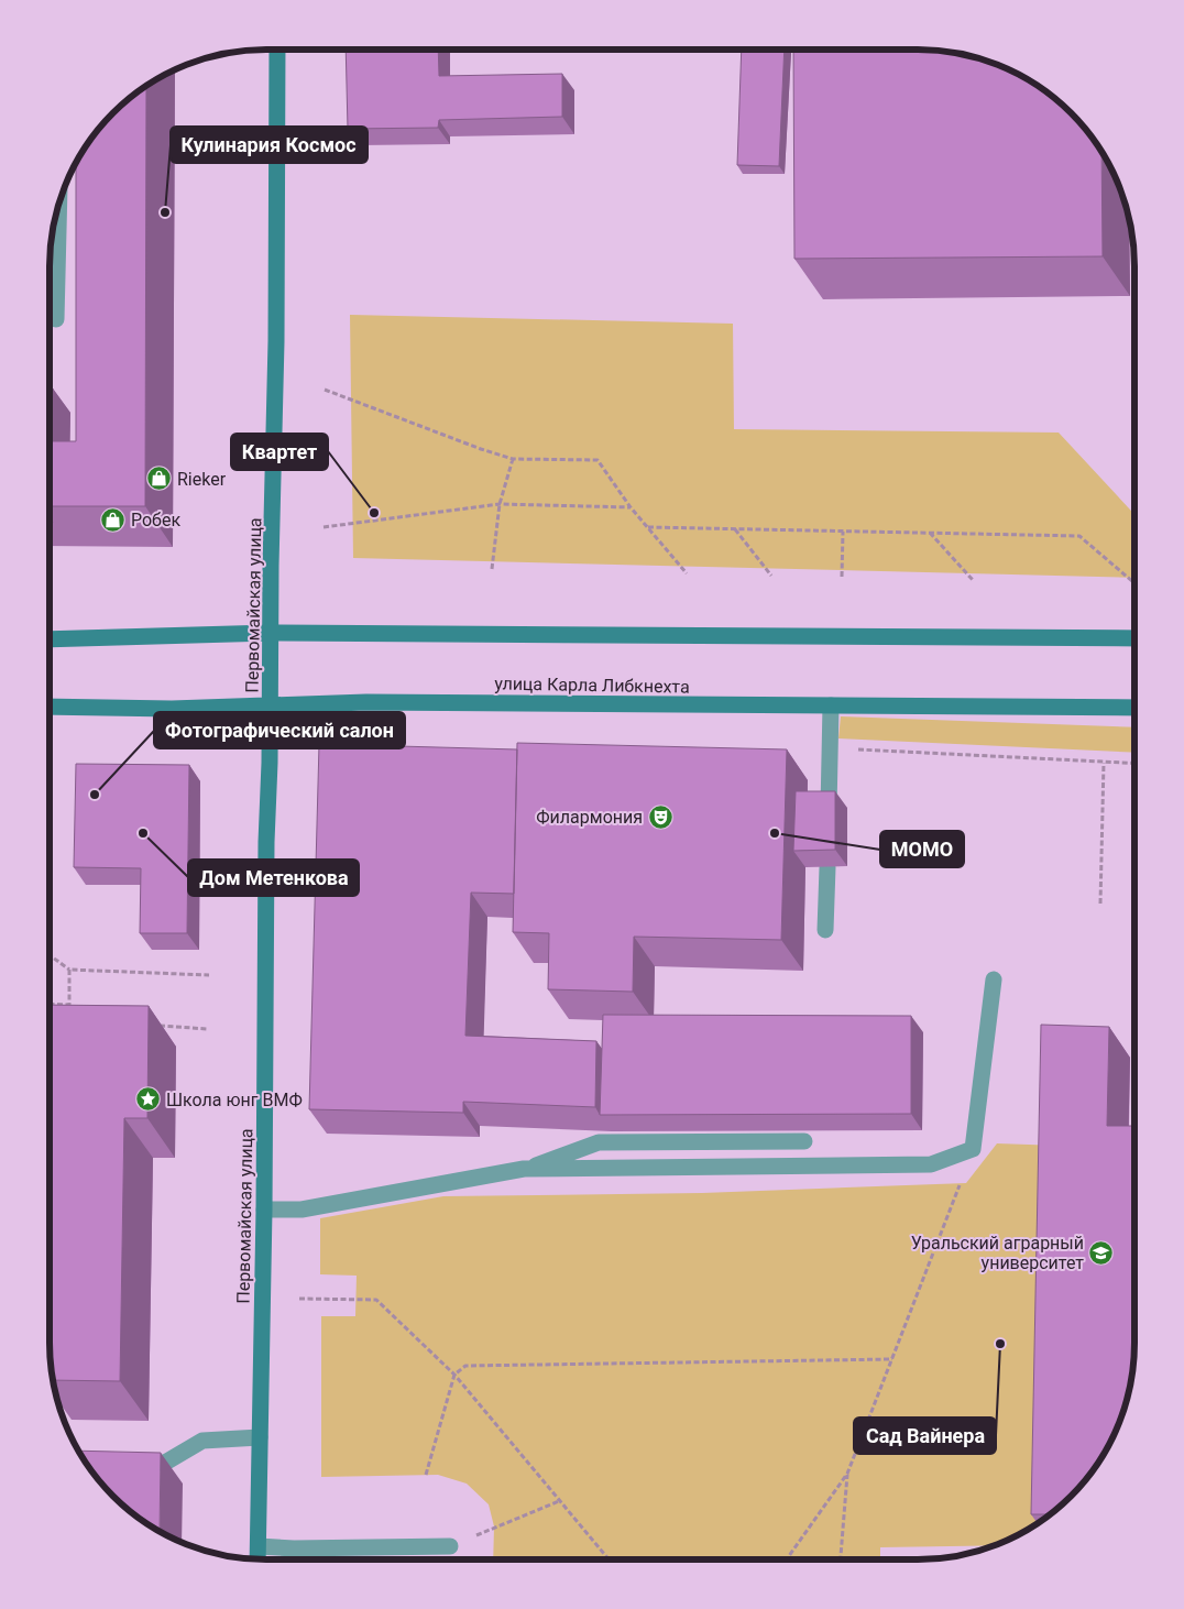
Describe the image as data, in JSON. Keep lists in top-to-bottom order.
{
  "streets": {
    "main road": ["Первомайская улица", "улица Карла Либкнехта"]
  },
  "crossings": [
    ["Первомайская улица", "улица Карла Либкнехта"]
  ],
  "places": {
    "other": [
      "Кулинария Космос",
      "Квартет",
      "Фотографический салон",
      "Дом Метенкова",
      "MOMO",
      "Сад Вайнера"
    ],
    "shop": ["Rieker", "Робек"],
    "theatre": ["Филармония"],
    "place": ["Школа юнг ВМФ"],
    "school or university": ["Уральский аграрный университет"]
  }
}
